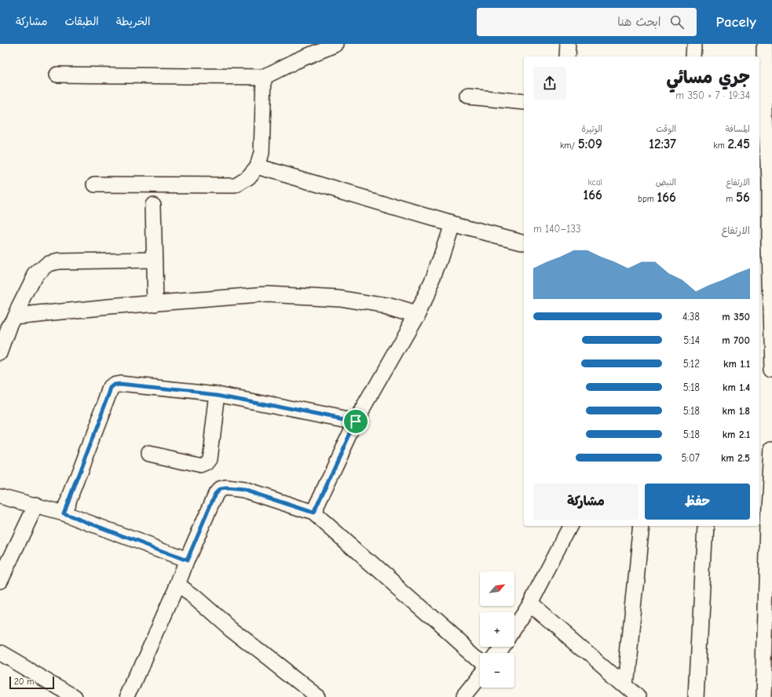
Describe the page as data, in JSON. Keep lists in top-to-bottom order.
{
  "scale_bar": "20 m",
  "north": "top right",
  "page": {
    "header": "Pacely",
    "search": "ابحث هنا",
    "nav": ["الخريطة", "الطبقات", "مشاركة"],
    "heading": ["جري مسائي", "19:34 · 7 × 350 m"],
    "stats": [
      ["المسافة", "2.45 km"],
      ["الوقت", "12:37"],
      ["الوتيرة", "5:09 /km"],
      ["الارتفاع", "56 m"],
      ["النبض", "166 bpm"],
      ["kcal", "166"]
    ],
    "chart": ["الارتفاع", "133–140 m"],
    "list": [
      {
        "name": "350 m",
        "note": "4:38"
      },
      {
        "name": "700 m",
        "note": "5:14"
      },
      {
        "name": "1.1 km",
        "note": "5:12"
      },
      {
        "name": "1.4 km",
        "note": "5:18"
      },
      {
        "name": "1.8 km",
        "note": "5:18"
      },
      {
        "name": "2.1 km",
        "note": "5:18"
      },
      {
        "name": "2.5 km",
        "note": "5:07"
      }
    ],
    "buttons": ["حفظ", "مشاركة"],
    "map_buttons": ["+", "−"],
    "scale": "20 m"
  }
}
